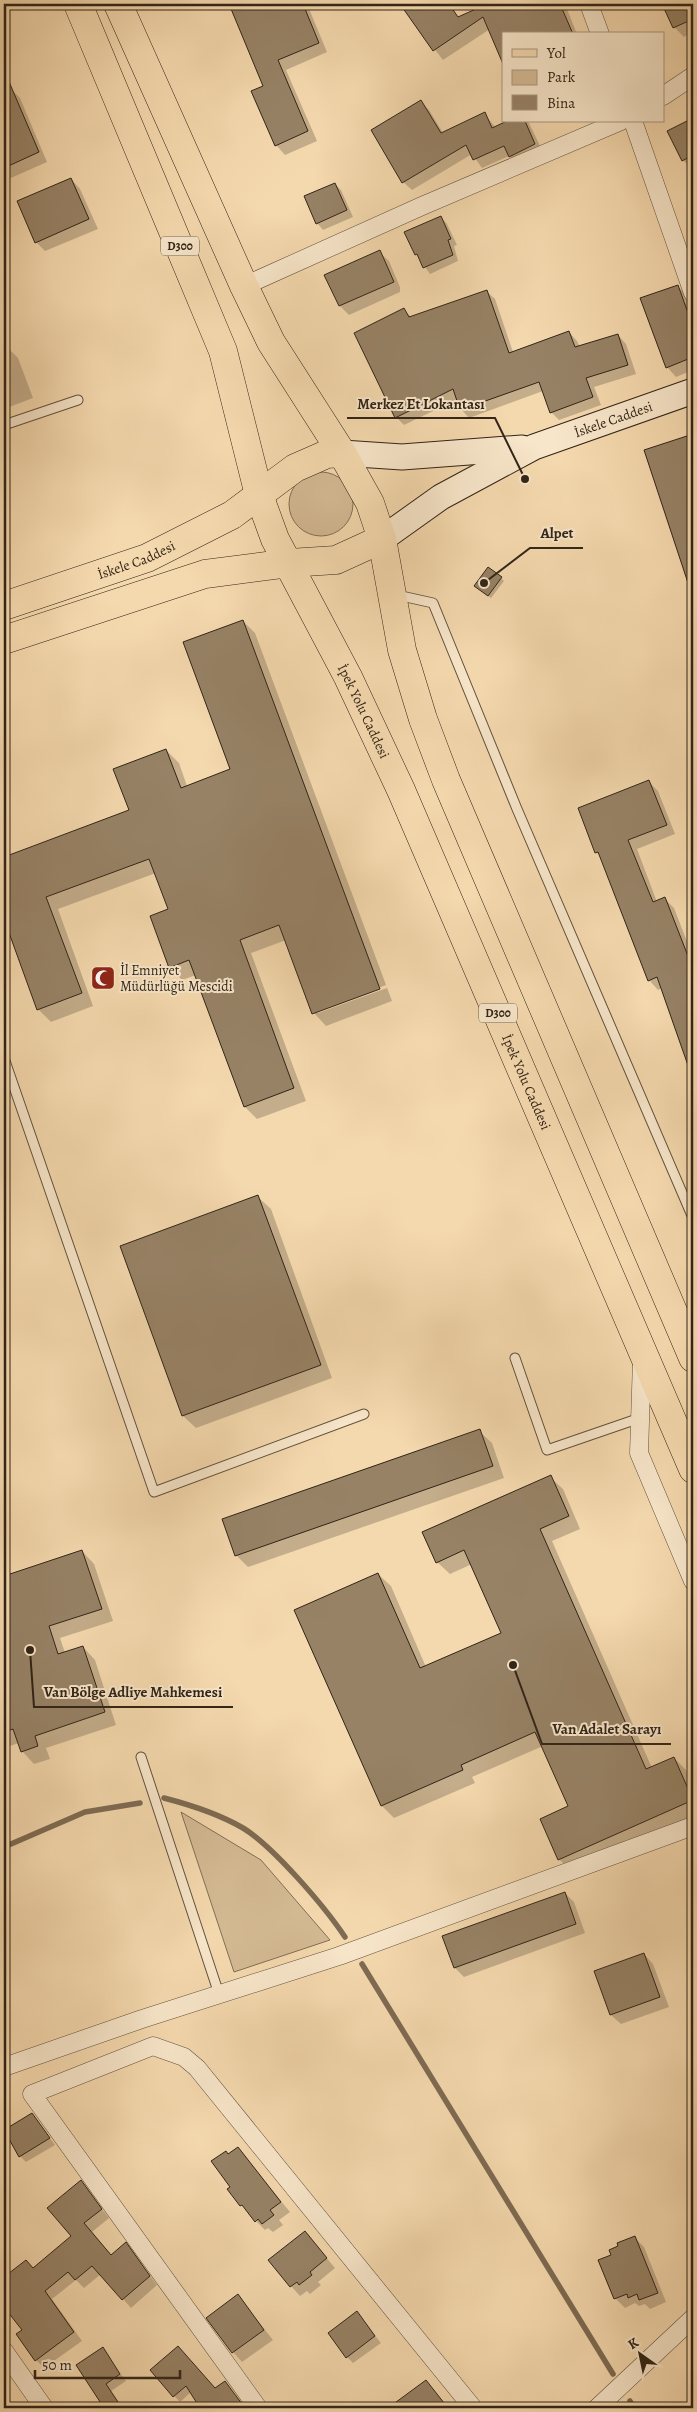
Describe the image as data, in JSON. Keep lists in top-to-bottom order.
{
  "streets": {
    "main road": ["D300", "İskele Caddesi", "İpek Yolu Caddesi"]
  },
  "crossings": [
    ["D300", "İskele Caddesi"],
    ["D300", "İpek Yolu Caddesi"],
    ["İskele Caddesi", "İpek Yolu Caddesi"]
  ],
  "places": {
    "other": [
      "Merkez Et Lokantası",
      "Alpet",
      "Van Bölge Adliye Mahkemesi",
      "Van Adalet Sarayı"
    ],
    "mosque": ["İl Emniyet Müdürlüğü Mescidi"]
  },
  "legend": ["Yol", "Park", "Bina"],
  "scale_bar": "50 m",
  "north": "top left"
}
